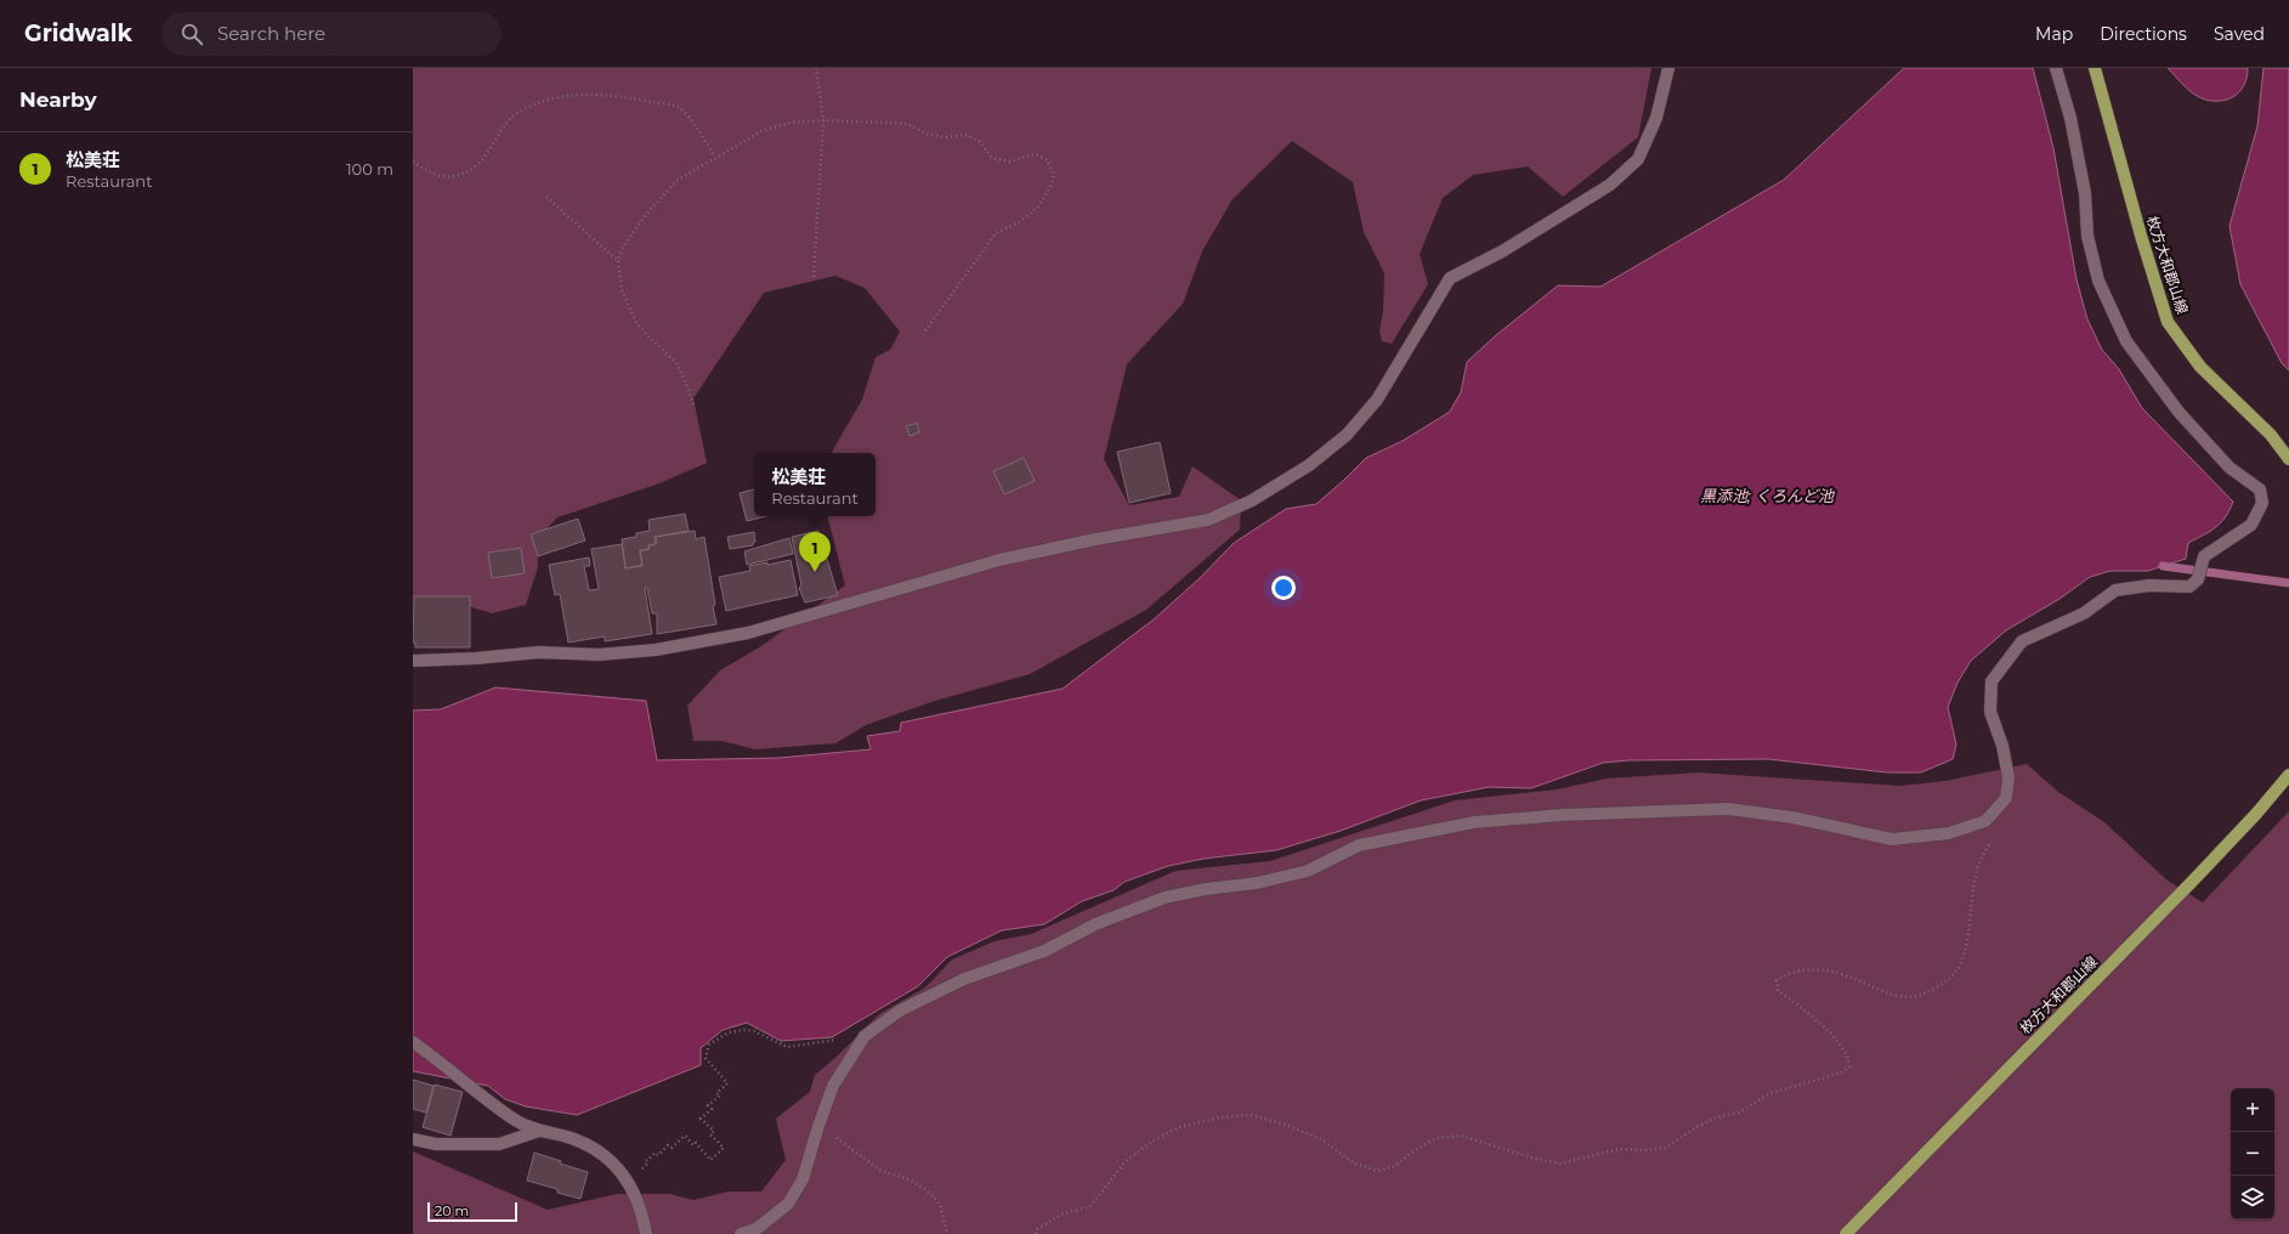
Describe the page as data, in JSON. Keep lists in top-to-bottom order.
{
  "streets": {
    "main road": ["枚方大和郡山線"]
  },
  "water": ["黒添池; くろんど池"],
  "scale_bar": "20 m",
  "page": {
    "header": "Gridwalk",
    "search": "Search here",
    "nav": ["Map", "Directions", "Saved"],
    "heading": "Nearby",
    "list": [
      {
        "mark": "1",
        "name": "松美荘",
        "note": "Restaurant",
        "value": "100 m"
      }
    ],
    "popup": ["松美荘", "Restaurant"],
    "pins": "1",
    "map_buttons": ["+", "−"],
    "scale": "20 m"
  }
}
